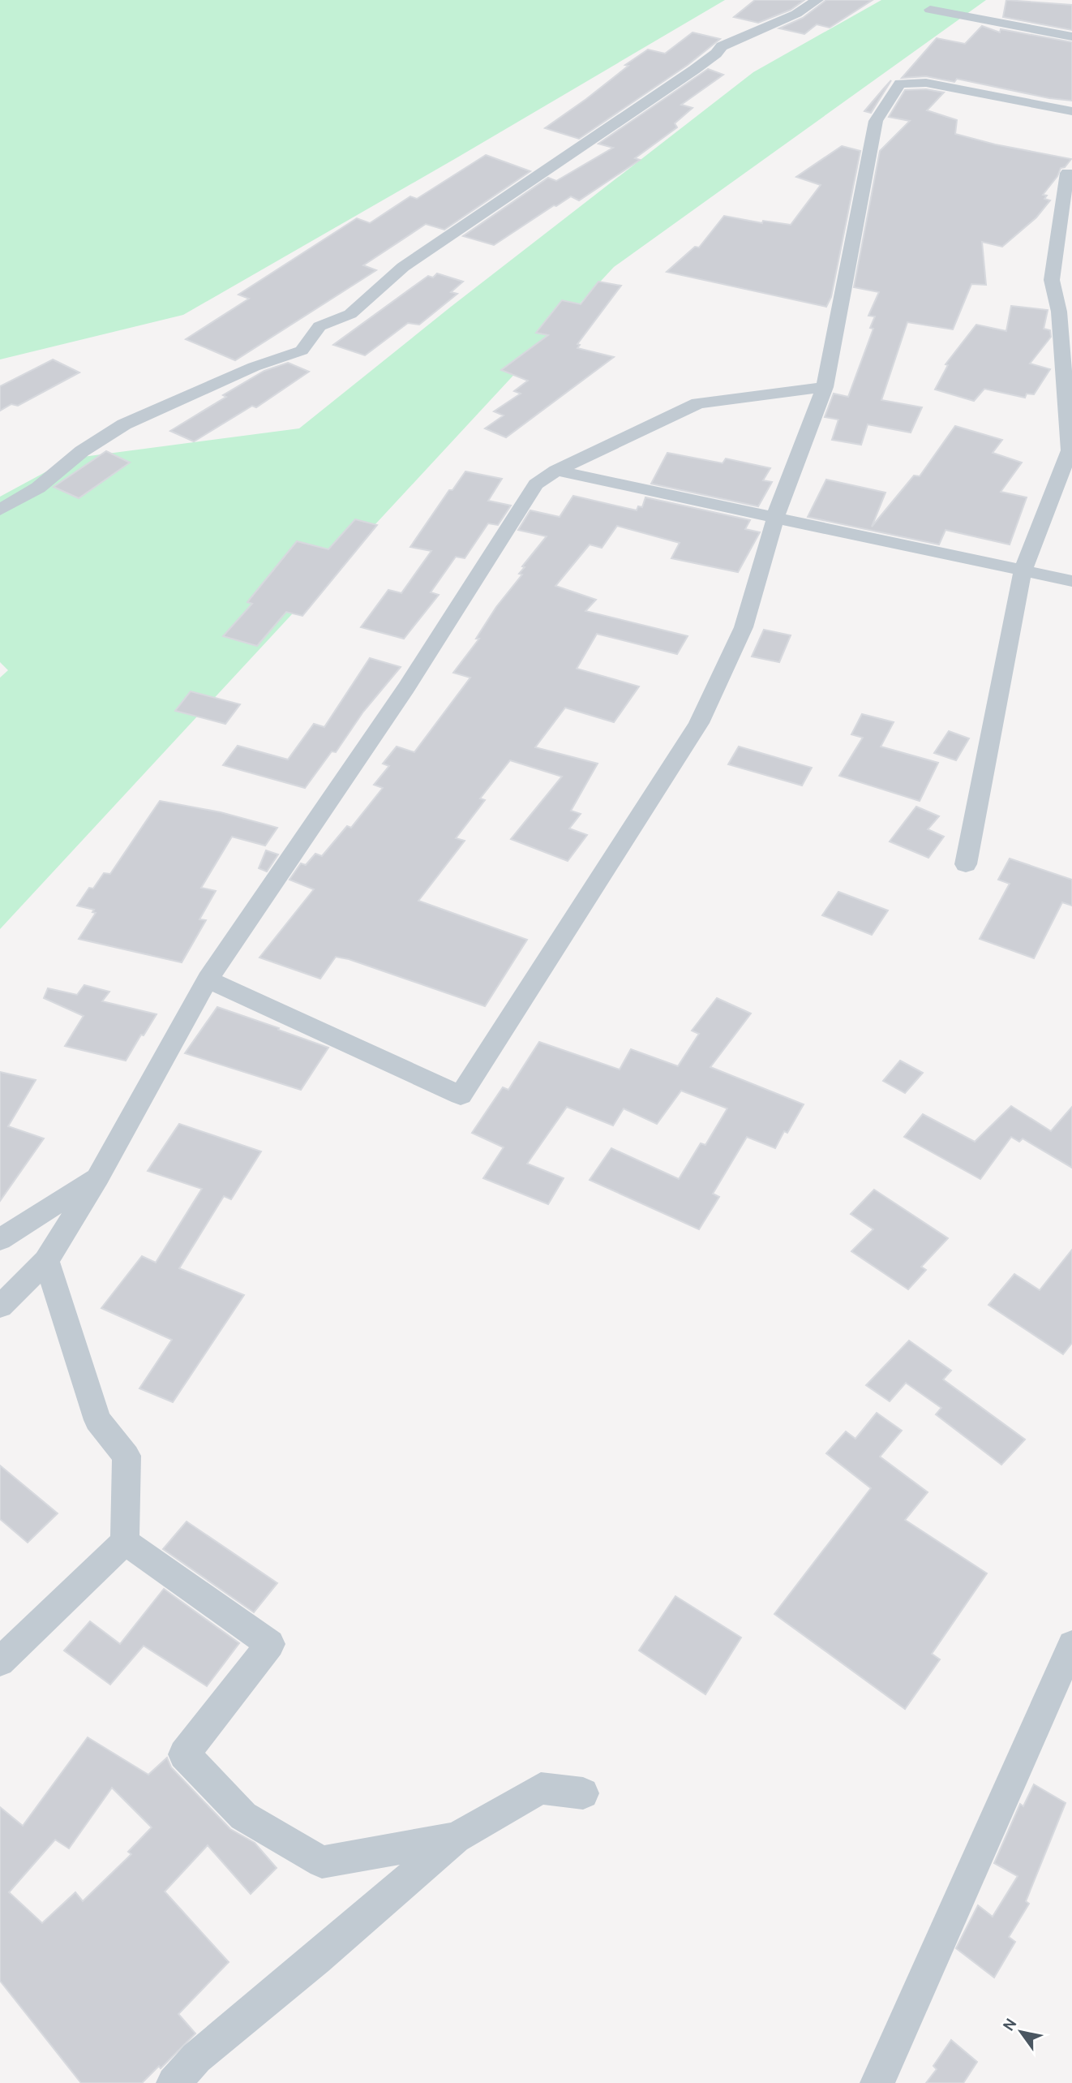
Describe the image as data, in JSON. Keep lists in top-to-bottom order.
{
  "north": "top left"
}
